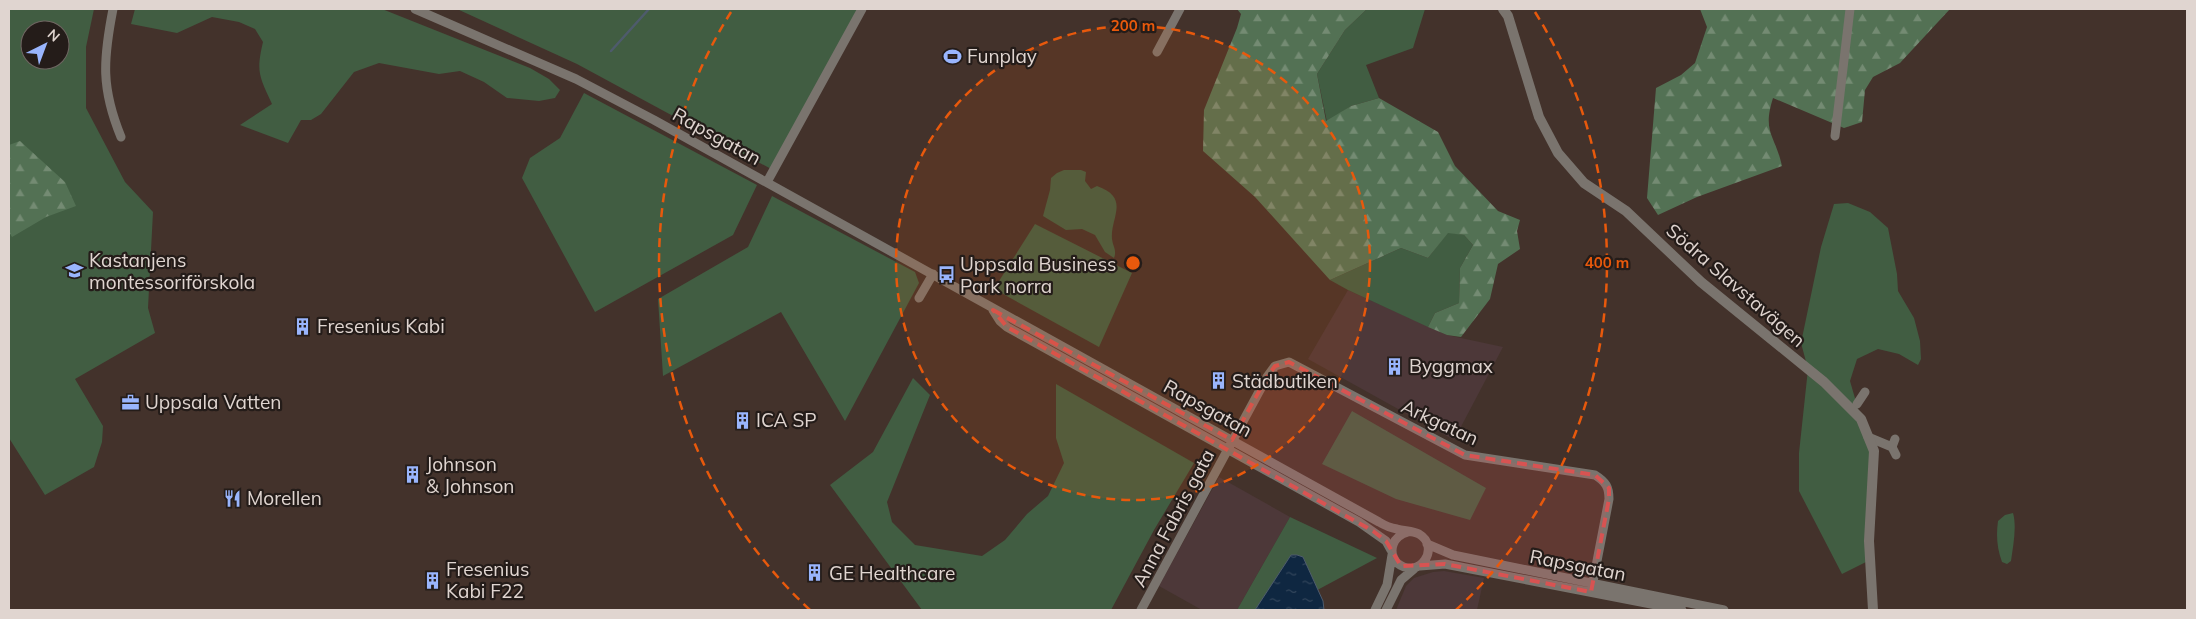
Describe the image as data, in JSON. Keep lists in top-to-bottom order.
{
  "streets": {
    "street": [
      "Rapsgatan",
      "Södra Slavstavägen",
      "Arkgatan",
      "Anna Fabris gata"
    ]
  },
  "crossings": [
    ["Rapsgatan", "Arkgatan"],
    ["Rapsgatan", "Anna Fabris gata"],
    ["Arkgatan", "Anna Fabris gata"]
  ],
  "places": {
    "sports": ["Funplay"],
    "school or university": ["Kastanjens montessoriförskola"],
    "bus stop": ["Uppsala Business Park norra"],
    "building": [
      "Fresenius Kabi",
      "Byggmax",
      "Städbutiken",
      "ICA SP",
      "Johnson & Johnson",
      "GE Healthcare",
      "Fresenius Kabi F22"
    ],
    "office": ["Uppsala Vatten"],
    "restaurant": ["Morellen"]
  },
  "north": "top right",
  "rings": ["200 m", "400 m"]
}
